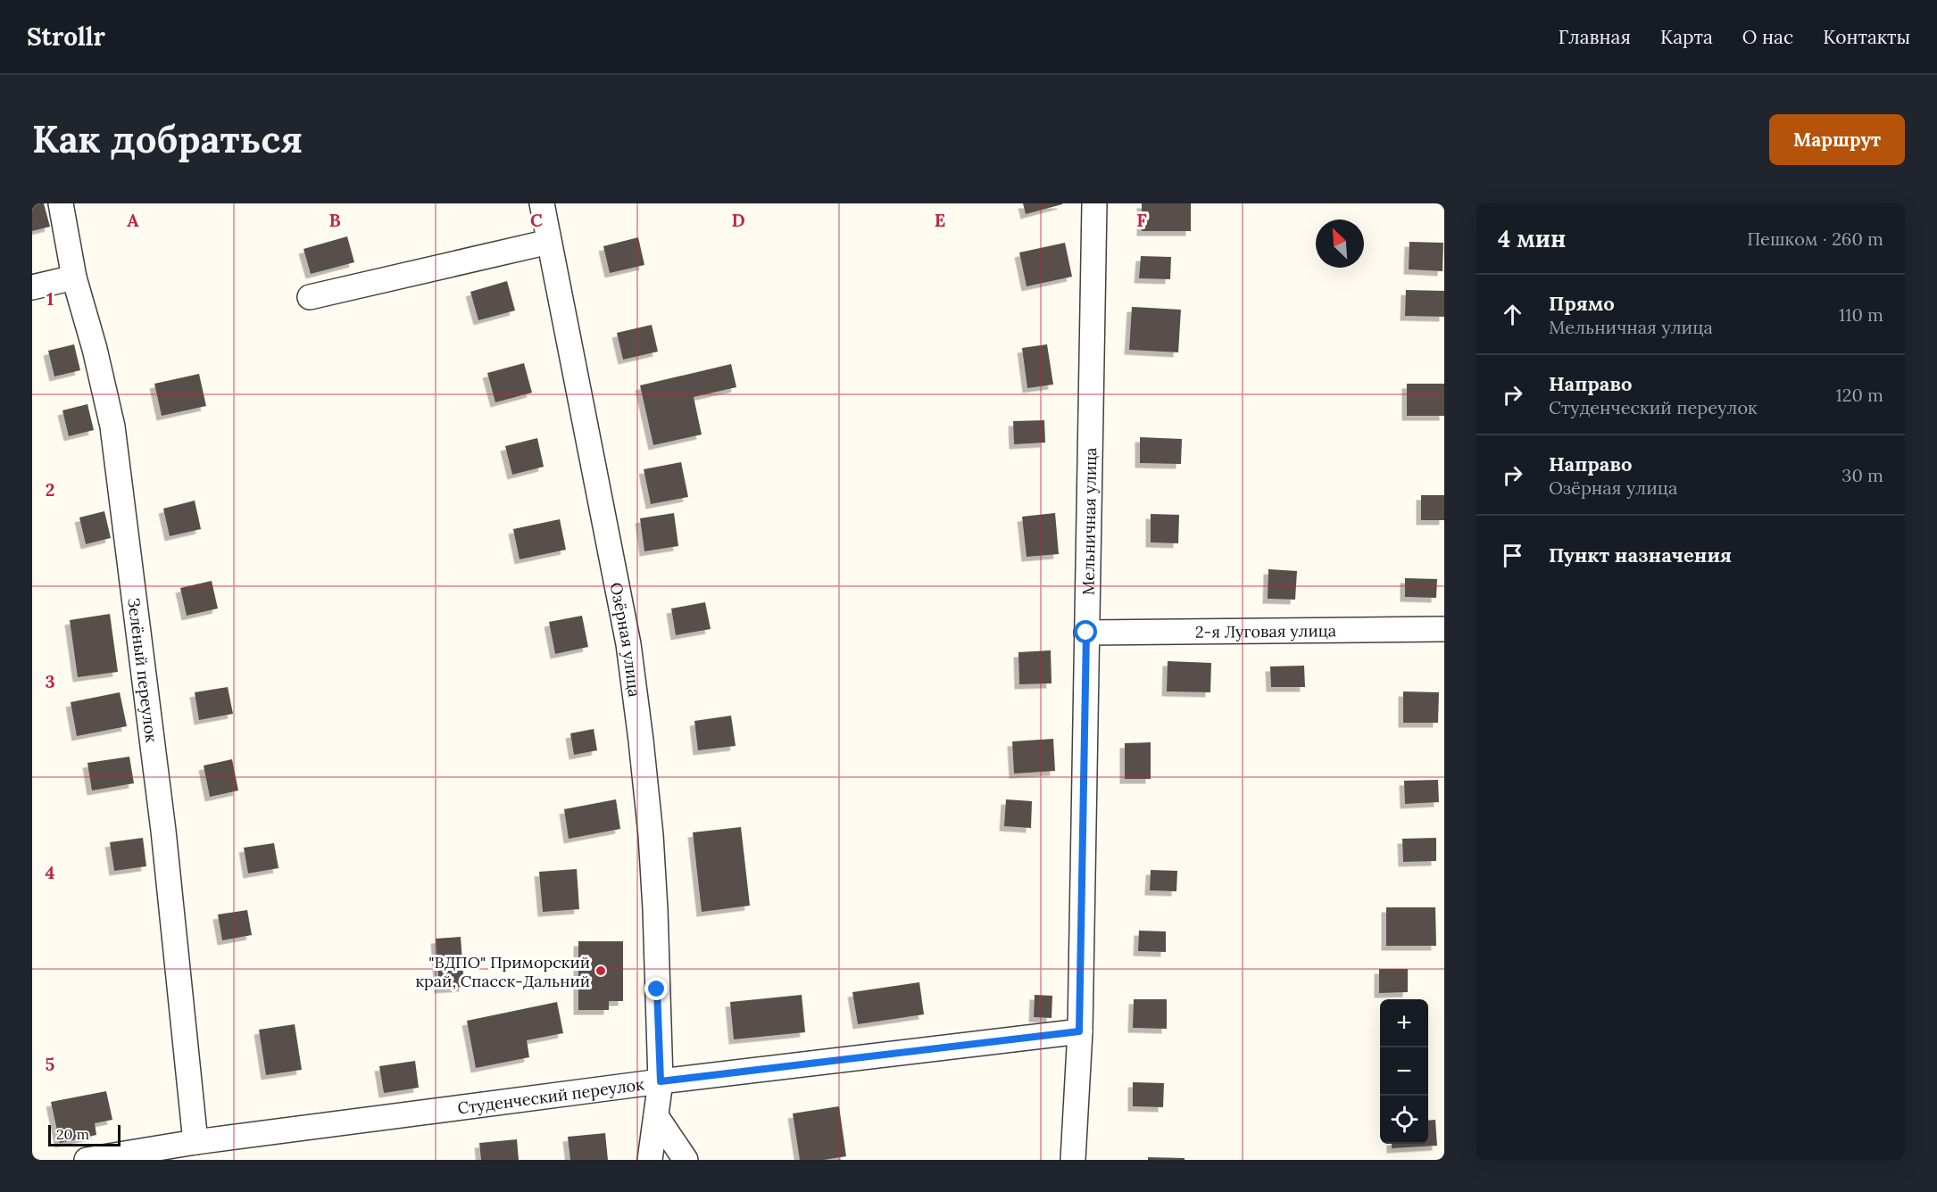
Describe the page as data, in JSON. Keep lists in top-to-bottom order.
{
  "streets": {
    "street": [
      "Мельничная улица",
      "2-я Луговая улица",
      "Озёрная улица",
      "Зелёный переулок",
      "Студенческий переулок"
    ]
  },
  "crossings": [
    ["Мельничная улица", "2-я Луговая улица"],
    ["Мельничная улица", "Студенческий переулок"],
    ["Озёрная улица", "Студенческий переулок"],
    ["Зелёный переулок", "Студенческий переулок"]
  ],
  "places": ["\"ВДПО\" Приморский край, Спасск-Дальний"],
  "scale_bar": "20 m",
  "north": "top left",
  "page": {
    "header": "Strollr",
    "nav": [
      "Главная",
      "Карта",
      "О нас",
      "Контакты"
    ],
    "buttons": "Маршрут",
    "title": "Как добраться",
    "heading": ["4 мин", "Пешком · 260 m"],
    "list": [
      ["Прямо", "Мельничная улица", "110 m"],
      ["Направо", "Студенческий переулок", "120 m"],
      ["Направо", "Озёрная улица", "30 m"],
      "Пункт назначения"
    ],
    "map_buttons": ["+", "−"],
    "scale": "20 m"
  },
  "grid": {
    "columns": [
      "A",
      "B",
      "C",
      "D",
      "E",
      "F"
    ],
    "rows": [
      "1",
      "2",
      "3",
      "4",
      "5"
    ]
  }
}
